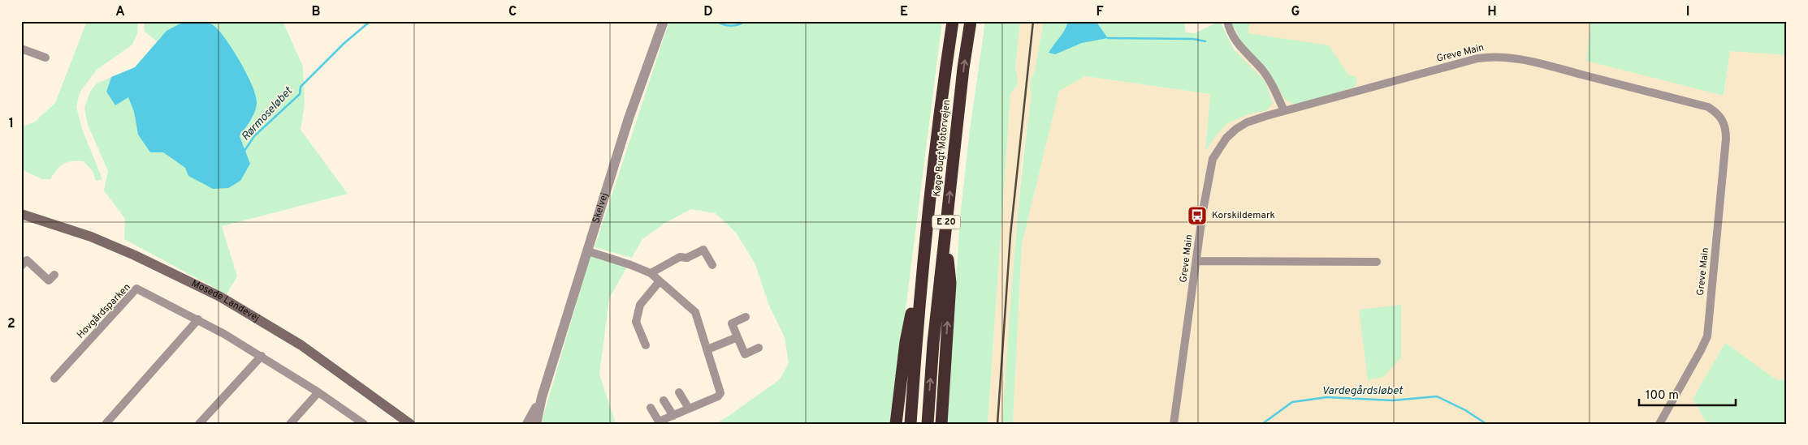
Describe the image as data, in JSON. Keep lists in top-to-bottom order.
{
  "streets": {
    "highway": ["Køge Bugt Motorvejen", "E 20"],
    "main road": ["Mosede Landevej"],
    "street": ["Greve Main", "Skelvej", "Hovgårdsparken"]
  },
  "water": ["Rørmoseløbet", "Vardegårdsløbet"],
  "places": {
    "bus stop": ["Korskildemark"]
  },
  "scale_bar": "100 m",
  "grid": {
    "columns": [
      "A",
      "B",
      "C",
      "D",
      "E",
      "F",
      "G",
      "H",
      "I"
    ],
    "rows": ["1", "2"]
  }
}
